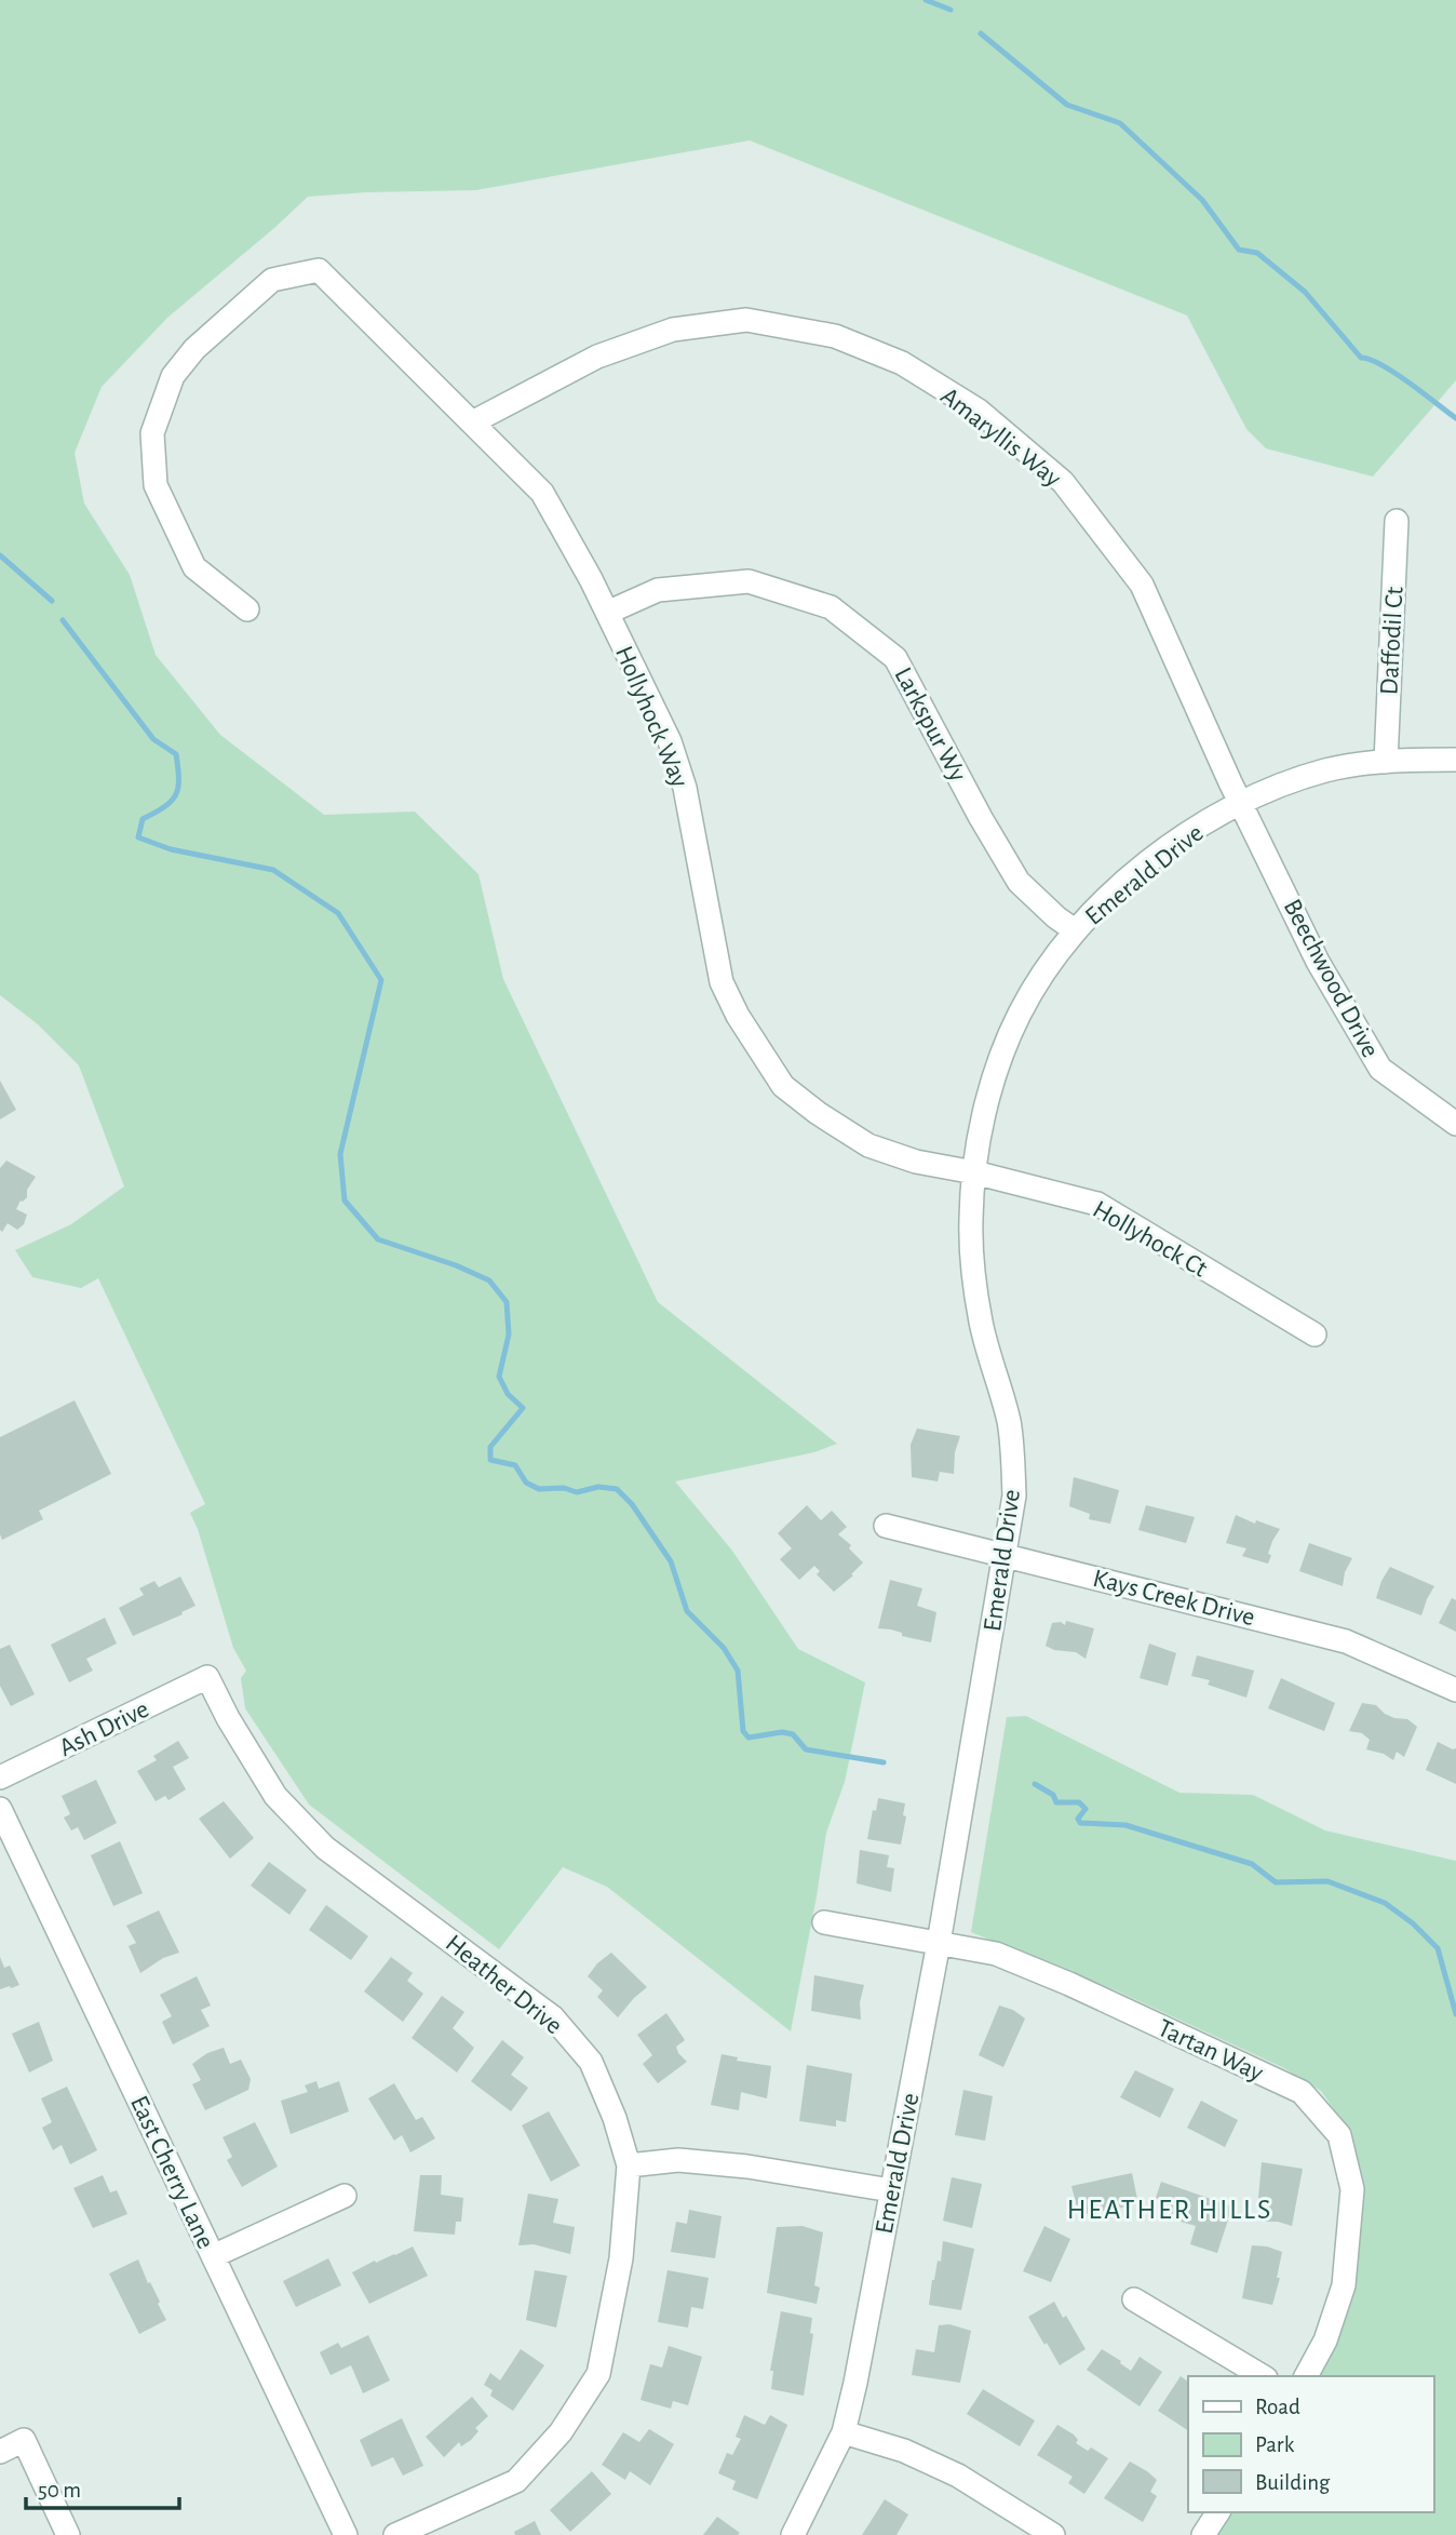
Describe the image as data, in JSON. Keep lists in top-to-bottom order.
{
  "streets": {
    "street": [
      "Amaryllis Way",
      "Daffodil Ct",
      "Hollyhock Way",
      "Larkspur Wy",
      "Emerald Drive",
      "Beechwood Drive",
      "Hollyhock Ct",
      "Kays Creek Drive",
      "Ash Drive",
      "Heather Drive",
      "Tartan Way",
      "East Cherry Lane"
    ]
  },
  "crossings": [
    ["Amaryllis Way", "Hollyhock Way"],
    ["Amaryllis Way", "Emerald Drive"],
    ["Amaryllis Way", "Beechwood Drive"],
    ["Daffodil Ct", "Emerald Drive"],
    ["Hollyhock Way", "Larkspur Wy"],
    ["Hollyhock Way", "Emerald Drive"],
    ["Hollyhock Way", "Hollyhock Ct"],
    ["Larkspur Wy", "Emerald Drive"],
    ["Emerald Drive", "Beechwood Drive"],
    ["Emerald Drive", "Hollyhock Ct"],
    ["Emerald Drive", "Kays Creek Drive"],
    ["Emerald Drive", "Tartan Way"],
    ["Ash Drive", "Heather Drive"]
  ],
  "districts": ["HEATHER HILLS"],
  "legend": ["Road", "Park", "Building"],
  "scale_bar": "50 m"
}
